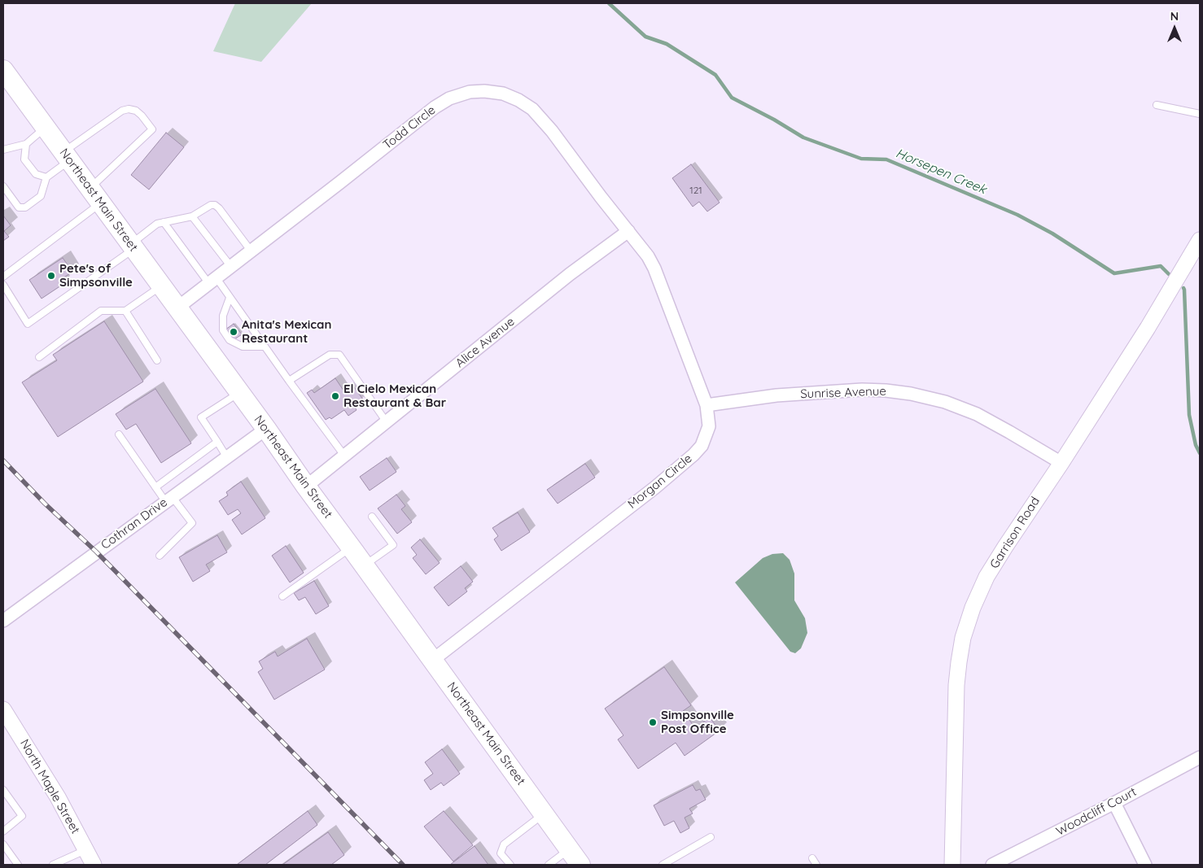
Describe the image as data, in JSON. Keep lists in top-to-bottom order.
{
  "streets": {
    "main road": ["Northeast Main Street"],
    "street": [
      "Todd Circle",
      "Alice Avenue",
      "Sunrise Avenue",
      "Morgan Circle",
      "Cothran Drive",
      "Garrison Road",
      "North Maple Street",
      "Woodcliff Court"
    ]
  },
  "crossings": [
    ["Todd Circle", "Northeast Main Street"],
    ["Todd Circle", "Alice Avenue"],
    ["Todd Circle", "Morgan Circle"],
    ["Northeast Main Street", "Alice Avenue"],
    ["Northeast Main Street", "Morgan Circle"],
    ["Northeast Main Street", "Cothran Drive"],
    ["Alice Avenue", "Morgan Circle"],
    ["Sunrise Avenue", "Morgan Circle"],
    ["Sunrise Avenue", "Garrison Road"]
  ],
  "water": ["Horsepen Creek"],
  "places": [
    "Pete's of Simpsonville",
    "Anita's Mexican Restaurant",
    "El Cielo Mexican Restaurant & Bar",
    "Simpsonville Post Office"
  ],
  "house_numbers": ["121"],
  "north": "top"
}
